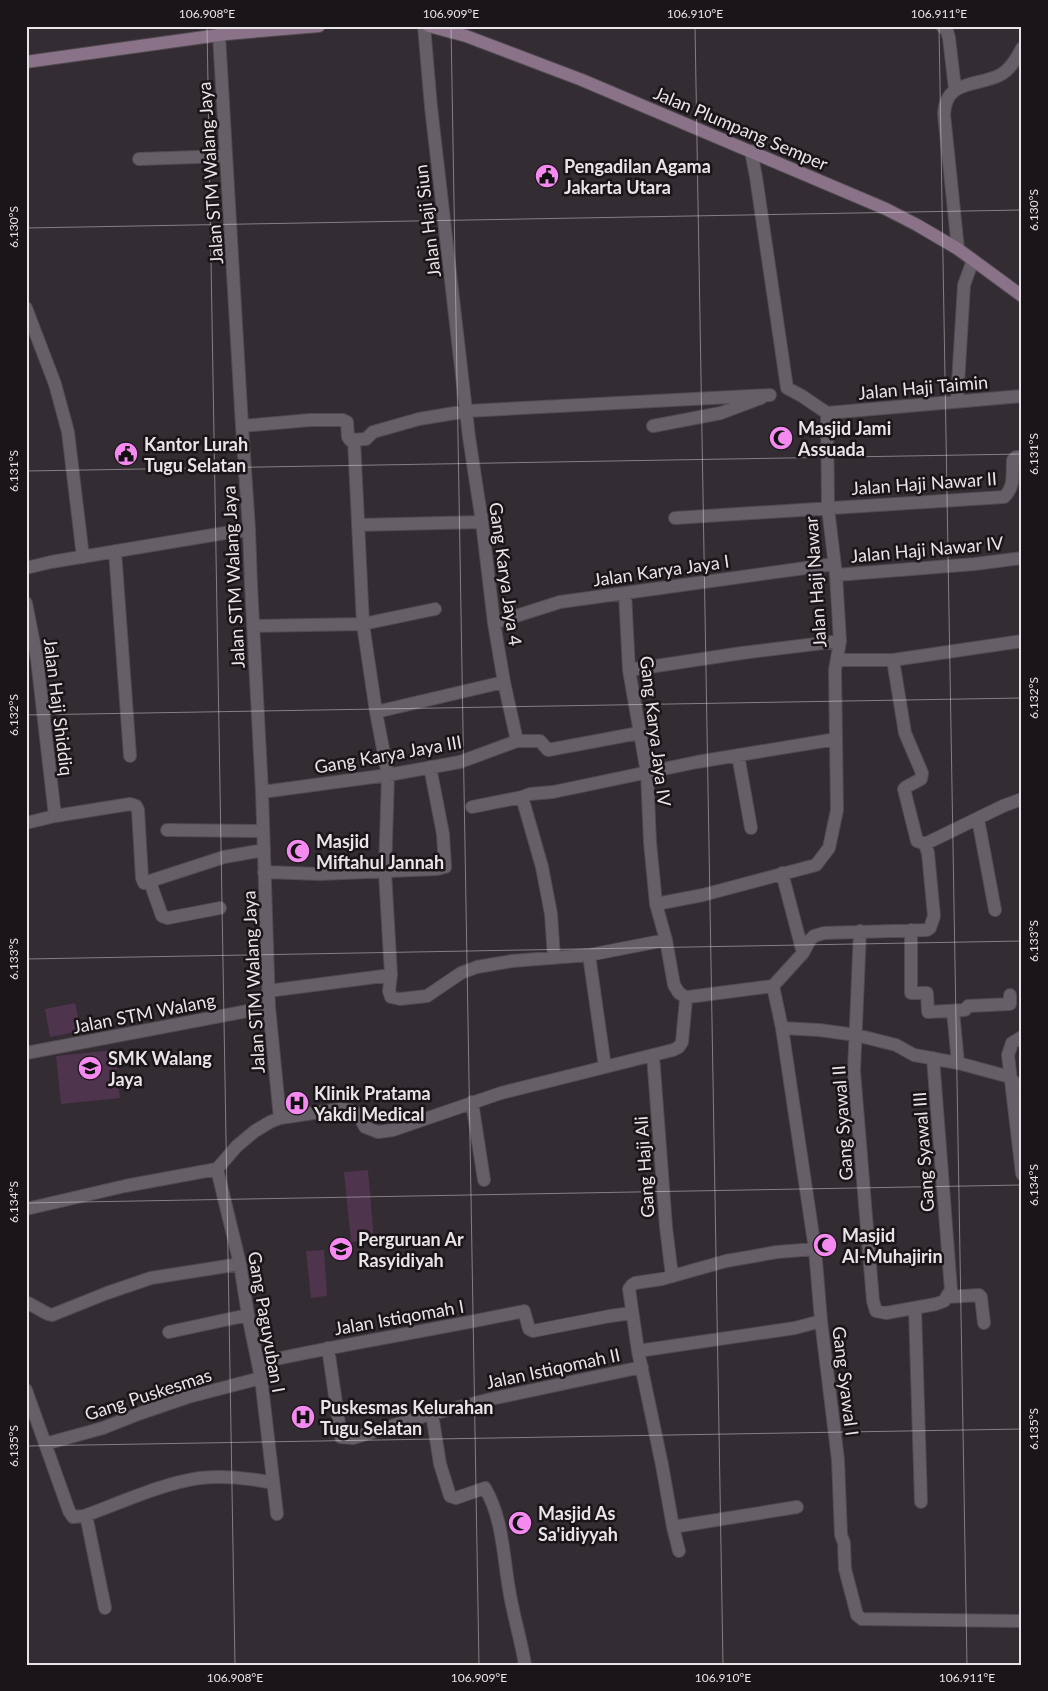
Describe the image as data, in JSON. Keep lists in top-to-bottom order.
{
  "streets": {
    "main road": ["Jalan Plumpang Semper"],
    "street": [
      "Jalan STM Walang Jaya",
      "Jalan Haji Siun",
      "Jalan Haji Taimin",
      "Jalan Haji Nawar II",
      "Jalan Haji Nawar IV",
      "Jalan Karya Jaya I",
      "Gang Karya Jaya 4",
      "Jalan Haji Nawar",
      "Jalan Haji Shiddiq",
      "Gang Karya Jaya IV",
      "Gang Karya Jaya III",
      "Jalan STM Walang",
      "Gang Syawal II",
      "Gang Syawal III",
      "Gang Haji Ali",
      "Jalan Istiqomah I",
      "Gang Paguyuban I",
      "Jalan Istiqomah II",
      "Gang Syawal I",
      "Gang Puskesmas"
    ]
  },
  "crossings": [
    ["Jalan STM Walang Jaya", "Gang Karya Jaya III"],
    ["Jalan STM Walang Jaya", "Jalan STM Walang"],
    ["Jalan Haji Siun", "Gang Karya Jaya 4"],
    ["Jalan Haji Taimin", "Jalan Haji Nawar"],
    ["Jalan Haji Nawar II", "Jalan Haji Nawar"],
    ["Jalan Haji Nawar IV", "Jalan Karya Jaya I"],
    ["Jalan Haji Nawar IV", "Jalan Haji Nawar"],
    ["Jalan Karya Jaya I", "Gang Karya Jaya 4"],
    ["Jalan Karya Jaya I", "Jalan Haji Nawar"],
    ["Jalan Karya Jaya I", "Gang Karya Jaya IV"],
    ["Gang Karya Jaya 4", "Gang Karya Jaya III"],
    ["Jalan Haji Nawar", "Gang Karya Jaya IV"],
    ["Gang Haji Ali", "Jalan Istiqomah II"],
    ["Jalan Istiqomah I", "Gang Paguyuban I"],
    ["Jalan Istiqomah I", "Jalan Istiqomah II"],
    ["Gang Paguyuban I", "Gang Puskesmas"],
    ["Jalan Istiqomah II", "Gang Syawal I"]
  ],
  "places": {
    "public building": ["Pengadilan Agama Jakarta Utara", "Kantor Lurah Tugu Selatan"],
    "mosque": [
      "Masjid Jami Assuada",
      "Masjid Miftahul Jannah",
      "Masjid Al-Muhajirin",
      "Masjid As Sa'idiyyah"
    ],
    "school or university": ["SMK Walang Jaya", "Perguruan Ar Rasyidiyah"],
    "hospital": ["Klinik Pratama Yakdi Medical", "Puskesmas Kelurahan Tugu Selatan"]
  },
  "coordinates": [
    "106.908°E",
    "106.909°E",
    "106.910°E",
    "106.911°E",
    "6.130°S",
    "6.131°S",
    "6.132°S",
    "6.133°S",
    "6.134°S",
    "6.135°S"
  ]
}
